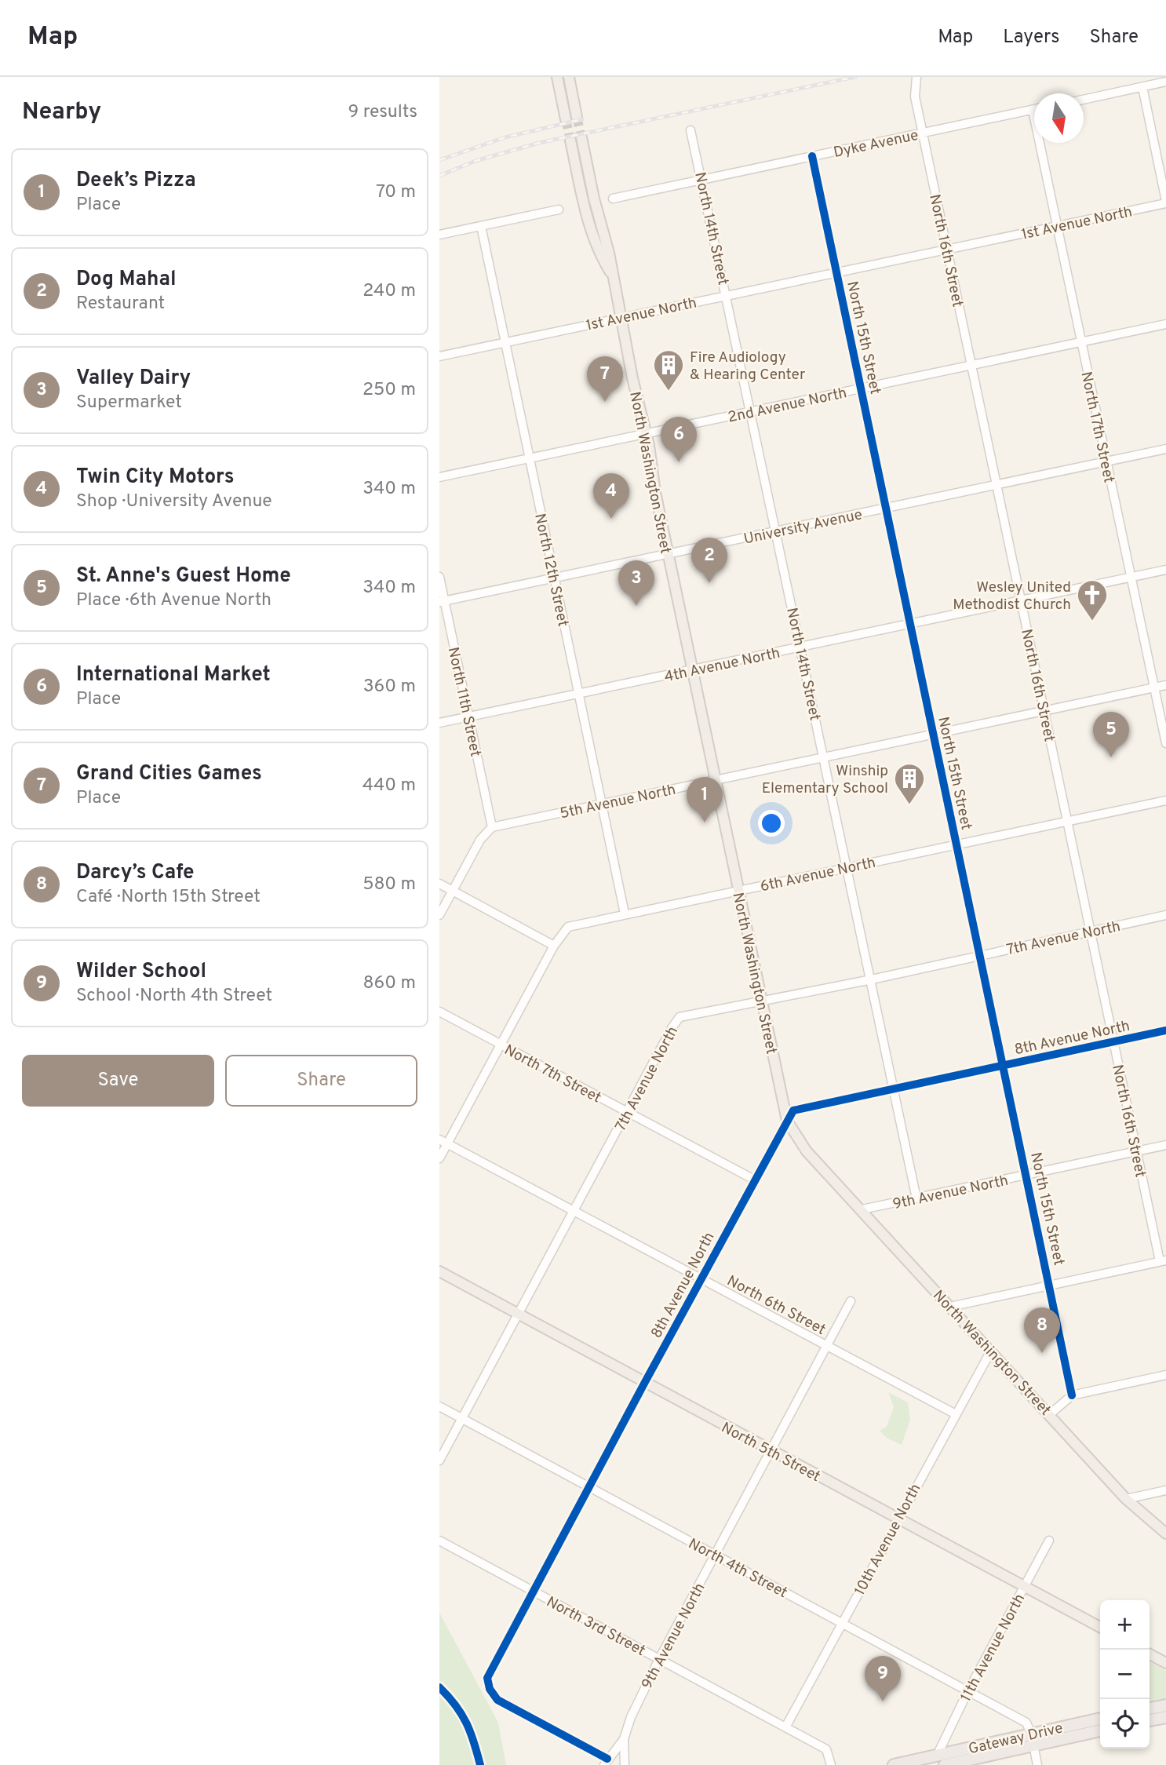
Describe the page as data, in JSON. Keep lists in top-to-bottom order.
{
  "streets": {
    "highway": ["Gateway Drive"],
    "main road": ["North Washington Street", "North 5th Street"],
    "street": [
      "Dyke Avenue",
      "1st Avenue North",
      "North 14th Street",
      "North 16th Street",
      "North 15th Street",
      "2nd Avenue North",
      "North 17th Street",
      "University Avenue",
      "North 12th Street",
      "4th Avenue North",
      "North 11th Street",
      "5th Avenue North",
      "6th Avenue North",
      "7th Avenue North",
      "8th Avenue North",
      "North 7th Street",
      "9th Avenue North",
      "North 6th Street",
      "10th Avenue North",
      "North 4th Street",
      "North 3rd Street",
      "11th Avenue North"
    ]
  },
  "crossings": [
    ["Dyke Avenue", "North 14th Street"],
    ["Dyke Avenue", "North 16th Street"],
    ["Dyke Avenue", "North 15th Street"],
    ["Dyke Avenue", "North 17th Street"],
    ["1st Avenue North", "North 14th Street"],
    ["1st Avenue North", "North 16th Street"],
    ["1st Avenue North", "North 15th Street"],
    ["1st Avenue North", "North 17th Street"],
    ["1st Avenue North", "North Washington Street"],
    ["1st Avenue North", "North 12th Street"],
    ["North 14th Street", "2nd Avenue North"],
    ["North 14th Street", "University Avenue"],
    ["North 14th Street", "4th Avenue North"],
    ["North 14th Street", "5th Avenue North"],
    ["North 14th Street", "6th Avenue North"],
    ["North 14th Street", "7th Avenue North"],
    ["North 14th Street", "8th Avenue North"],
    ["North 14th Street", "9th Avenue North"],
    ["North 16th Street", "2nd Avenue North"],
    ["North 16th Street", "University Avenue"],
    ["North 16th Street", "4th Avenue North"],
    ["North 16th Street", "5th Avenue North"],
    ["North 16th Street", "6th Avenue North"],
    ["North 16th Street", "7th Avenue North"],
    ["North 16th Street", "8th Avenue North"],
    ["North 16th Street", "9th Avenue North"],
    ["North 15th Street", "2nd Avenue North"],
    ["North 15th Street", "University Avenue"],
    ["North 15th Street", "4th Avenue North"],
    ["North 15th Street", "5th Avenue North"],
    ["North 15th Street", "6th Avenue North"],
    ["North 15th Street", "7th Avenue North"],
    ["North 15th Street", "8th Avenue North"],
    ["North 15th Street", "9th Avenue North"],
    ["2nd Avenue North", "North 17th Street"],
    ["2nd Avenue North", "North Washington Street"],
    ["2nd Avenue North", "North 12th Street"],
    ["North 17th Street", "University Avenue"],
    ["North 17th Street", "4th Avenue North"],
    ["North 17th Street", "5th Avenue North"],
    ["North Washington Street", "University Avenue"],
    ["North Washington Street", "4th Avenue North"],
    ["North Washington Street", "5th Avenue North"],
    ["North Washington Street", "6th Avenue North"],
    ["North Washington Street", "7th Avenue North"],
    ["North Washington Street", "8th Avenue North"],
    ["North Washington Street", "9th Avenue North"],
    ["North Washington Street", "10th Avenue North"],
    ["University Avenue", "North 12th Street"],
    ["University Avenue", "North 11th Street"],
    ["North 12th Street", "4th Avenue North"],
    ["North 12th Street", "5th Avenue North"],
    ["North 12th Street", "6th Avenue North"],
    ["4th Avenue North", "North 11th Street"],
    ["North 11th Street", "5th Avenue North"],
    ["6th Avenue North", "North 7th Street"],
    ["6th Avenue North", "North 6th Street"],
    ["7th Avenue North", "North 7th Street"],
    ["7th Avenue North", "North 6th Street"],
    ["7th Avenue North", "North 5th Street"],
    ["7th Avenue North", "North 4th Street"],
    ["8th Avenue North", "North 7th Street"],
    ["8th Avenue North", "9th Avenue North"],
    ["8th Avenue North", "North 6th Street"],
    ["8th Avenue North", "North 5th Street"],
    ["8th Avenue North", "North 4th Street"],
    ["8th Avenue North", "North 3rd Street"],
    ["9th Avenue North", "North 6th Street"],
    ["9th Avenue North", "North 5th Street"],
    ["9th Avenue North", "North 4th Street"],
    ["9th Avenue North", "North 3rd Street"],
    ["North 6th Street", "10th Avenue North"],
    ["North 5th Street", "10th Avenue North"],
    ["North 5th Street", "11th Avenue North"],
    ["10th Avenue North", "North 4th Street"],
    ["10th Avenue North", "North 3rd Street"],
    ["North 4th Street", "11th Avenue North"],
    ["North 4th Street", "Gateway Drive"],
    ["11th Avenue North", "Gateway Drive"]
  ],
  "places": {
    "building": ["Fire Audiology & Hearing Center", "Winship Elementary School"],
    "church": ["Wesley United Methodist Church"]
  },
  "north": "bottom",
  "page": {
    "header": "Map",
    "nav": ["Map", "Layers", "Share"],
    "heading": ["Nearby", "9 results"],
    "list": [
      {
        "mark": "1",
        "name": "Deek’s Pizza",
        "note": "Place",
        "value": "70 m"
      },
      {
        "mark": "2",
        "name": "Dog Mahal",
        "note": "Restaurant",
        "value": "240 m"
      },
      {
        "mark": "3",
        "name": "Valley Dairy",
        "note": "Supermarket",
        "value": "250 m"
      },
      {
        "mark": "4",
        "name": "Twin City Motors",
        "note": "Shop · University Avenue",
        "value": "340 m"
      },
      {
        "mark": "5",
        "name": "St. Anne's Guest Home",
        "note": "Place · 6th Avenue North",
        "value": "340 m"
      },
      {
        "mark": "6",
        "name": "International Market",
        "note": "Place",
        "value": "360 m"
      },
      {
        "mark": "7",
        "name": "Grand Cities Games",
        "note": "Place",
        "value": "440 m"
      },
      {
        "mark": "8",
        "name": "Darcy’s Cafe",
        "note": "Café · North 15th Street",
        "value": "580 m"
      },
      {
        "mark": "9",
        "name": "Wilder School",
        "note": "School · North 4th Street",
        "value": "860 m"
      }
    ],
    "pins": [
      "7",
      "6",
      "4",
      "2",
      "3",
      "5",
      "1",
      "8",
      "9"
    ],
    "buttons": ["Save", "Share"],
    "map_buttons": ["+", "−"]
  }
}
